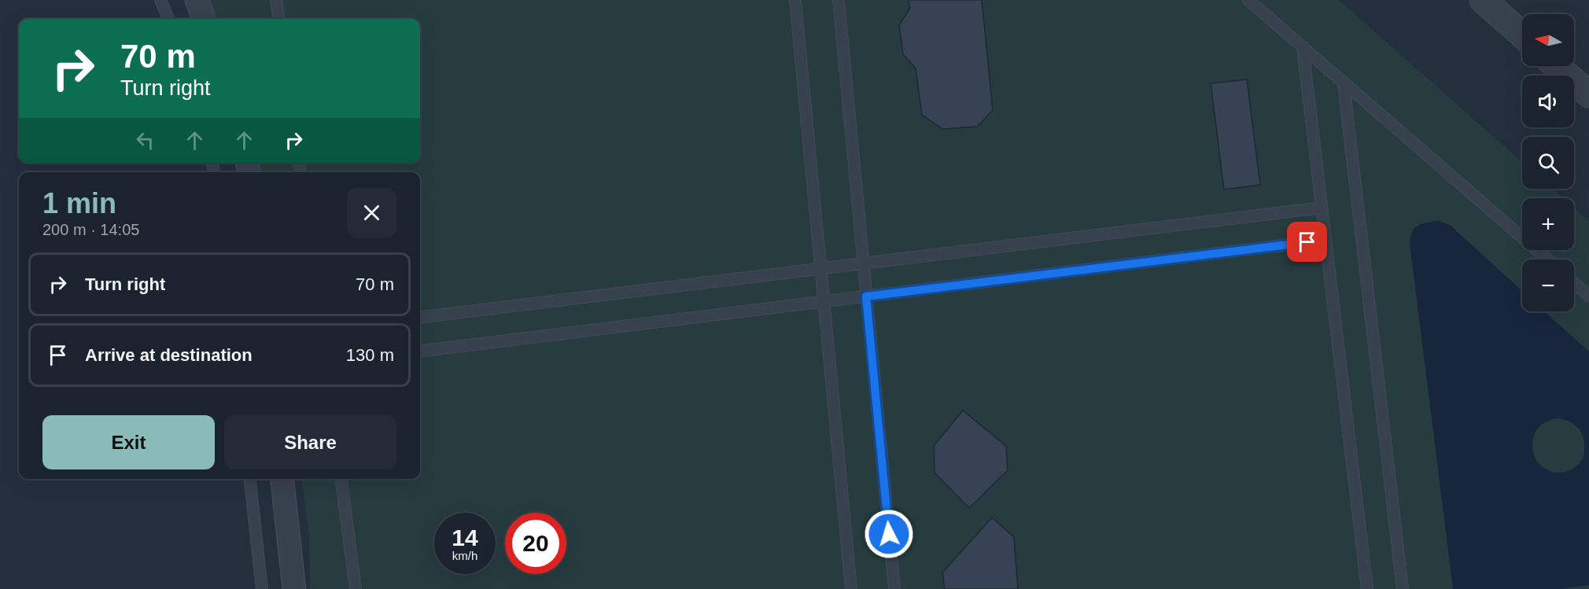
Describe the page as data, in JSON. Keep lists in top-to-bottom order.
{
  "north": "left",
  "page": {
    "map_buttons": ["+", "−"],
    "turn": ["70 m", "Turn right"],
    "heading": ["1 min", "200 m · 14:05"],
    "list": [
      {
        "name": "Turn right",
        "value": "70 m"
      },
      {
        "name": "Arrive at destination",
        "value": "130 m"
      }
    ],
    "buttons": ["Exit", "Share"],
    "speed": "14 km/h",
    "limit": "20"
  }
}
